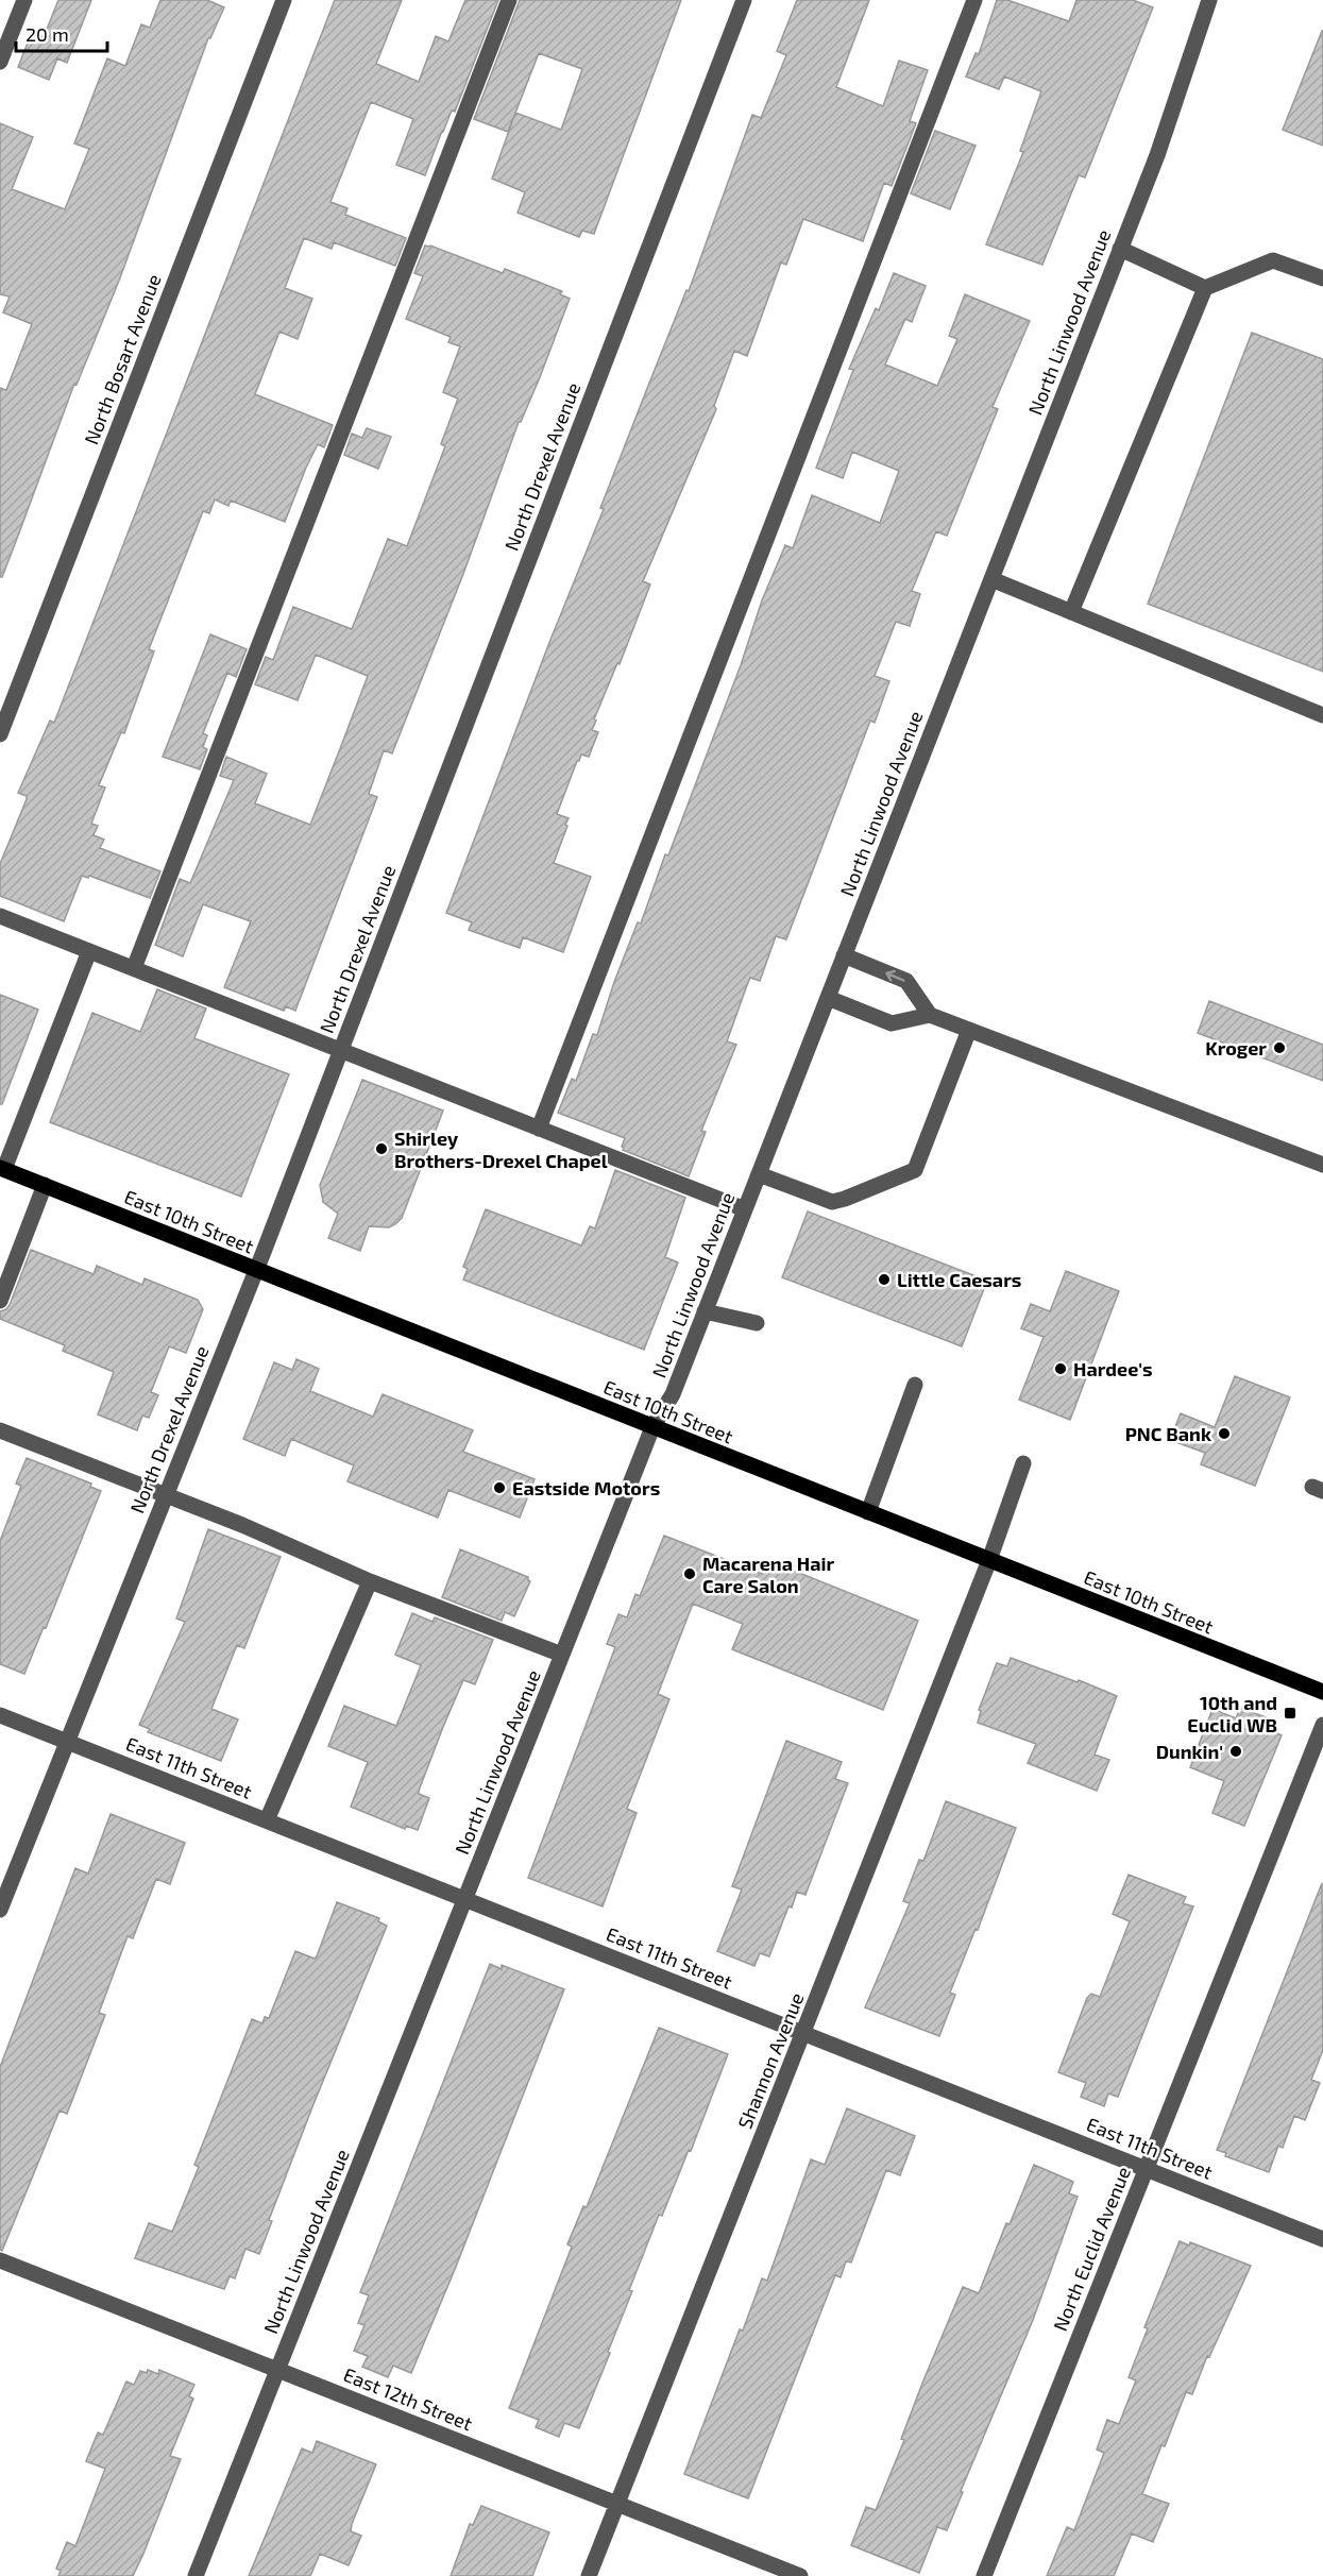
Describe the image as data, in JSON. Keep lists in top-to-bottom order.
{
  "streets": {
    "main road": ["East 10th Street"],
    "street": [
      "North Linwood Avenue",
      "North Bosart Avenue",
      "North Drexel Avenue",
      "East 11th Street",
      "Shannon Avenue",
      "North Euclid Avenue",
      "East 12th Street"
    ]
  },
  "crossings": [
    ["North Linwood Avenue", "East 10th Street"],
    ["North Linwood Avenue", "East 11th Street"],
    ["North Linwood Avenue", "East 12th Street"],
    ["North Drexel Avenue", "East 10th Street"],
    ["North Drexel Avenue", "East 11th Street"],
    ["East 10th Street", "Shannon Avenue"],
    ["East 11th Street", "Shannon Avenue"],
    ["East 11th Street", "North Euclid Avenue"],
    ["Shannon Avenue", "East 12th Street"]
  ],
  "places": {
    "other": [
      "Kroger",
      "Shirley Brothers-Drexel Chapel",
      "Little Caesars",
      "Hardee's",
      "PNC Bank",
      "Eastside Motors",
      "Macarena Hair Care Salon",
      "Dunkin'"
    ],
    "transit": ["10th and Euclid WB"]
  },
  "scale_bar": "20 m"
}
